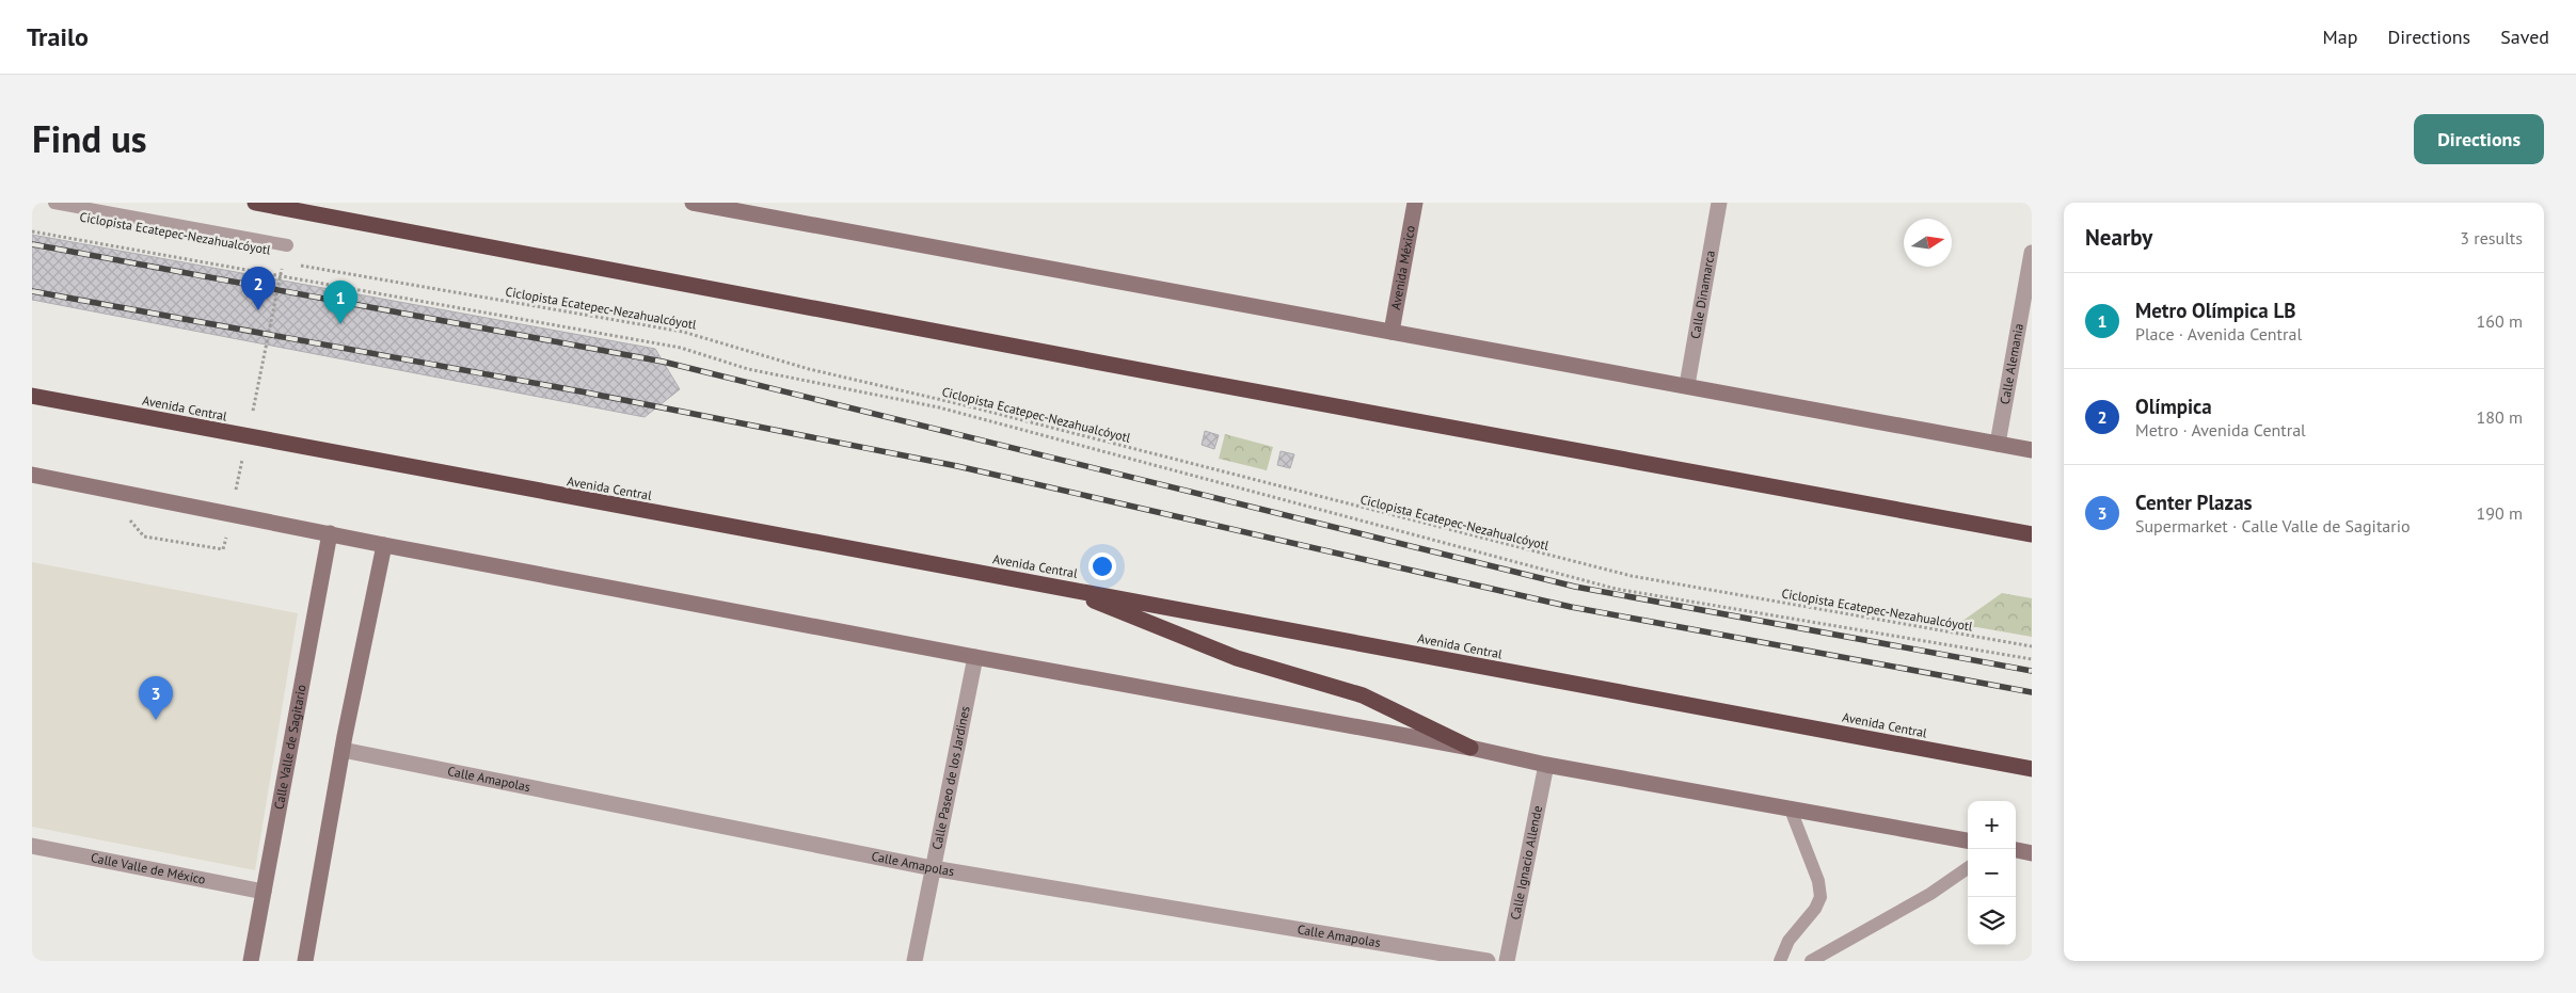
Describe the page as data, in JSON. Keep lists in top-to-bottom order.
{
  "streets": {
    "highway": ["Avenida Central"],
    "main road": ["Avenida México", "Calle Valle de Sagitario"],
    "street": [
      "Calle Dinamarca",
      "Calle Alemania",
      "Calle Paseo de los Jardines",
      "Calle Amapolas",
      "Calle Ignacio Allende",
      "Calle Valle de México"
    ],
    "path": ["Ciclopista Ecatepec-Nezahualcóyotl"]
  },
  "crossings": [
    ["Calle Valle de Sagitario", "Calle Valle de México"],
    ["Calle Paseo de los Jardines", "Calle Amapolas"]
  ],
  "north": "right",
  "page": {
    "header": "Trailo",
    "nav": ["Map", "Directions", "Saved"],
    "title": "Find us",
    "buttons": "Directions",
    "heading": ["Nearby", "3 results"],
    "pins": ["2", "1", "3"],
    "list": [
      {
        "mark": "1",
        "name": "Metro Olímpica LB",
        "note": "Place · Avenida Central",
        "value": "160 m"
      },
      {
        "mark": "2",
        "name": "Olímpica",
        "note": "Metro · Avenida Central",
        "value": "180 m"
      },
      {
        "mark": "3",
        "name": "Center Plazas",
        "note": "Supermarket · Calle Valle de Sagitario",
        "value": "190 m"
      }
    ],
    "map_buttons": ["+", "−"]
  }
}
